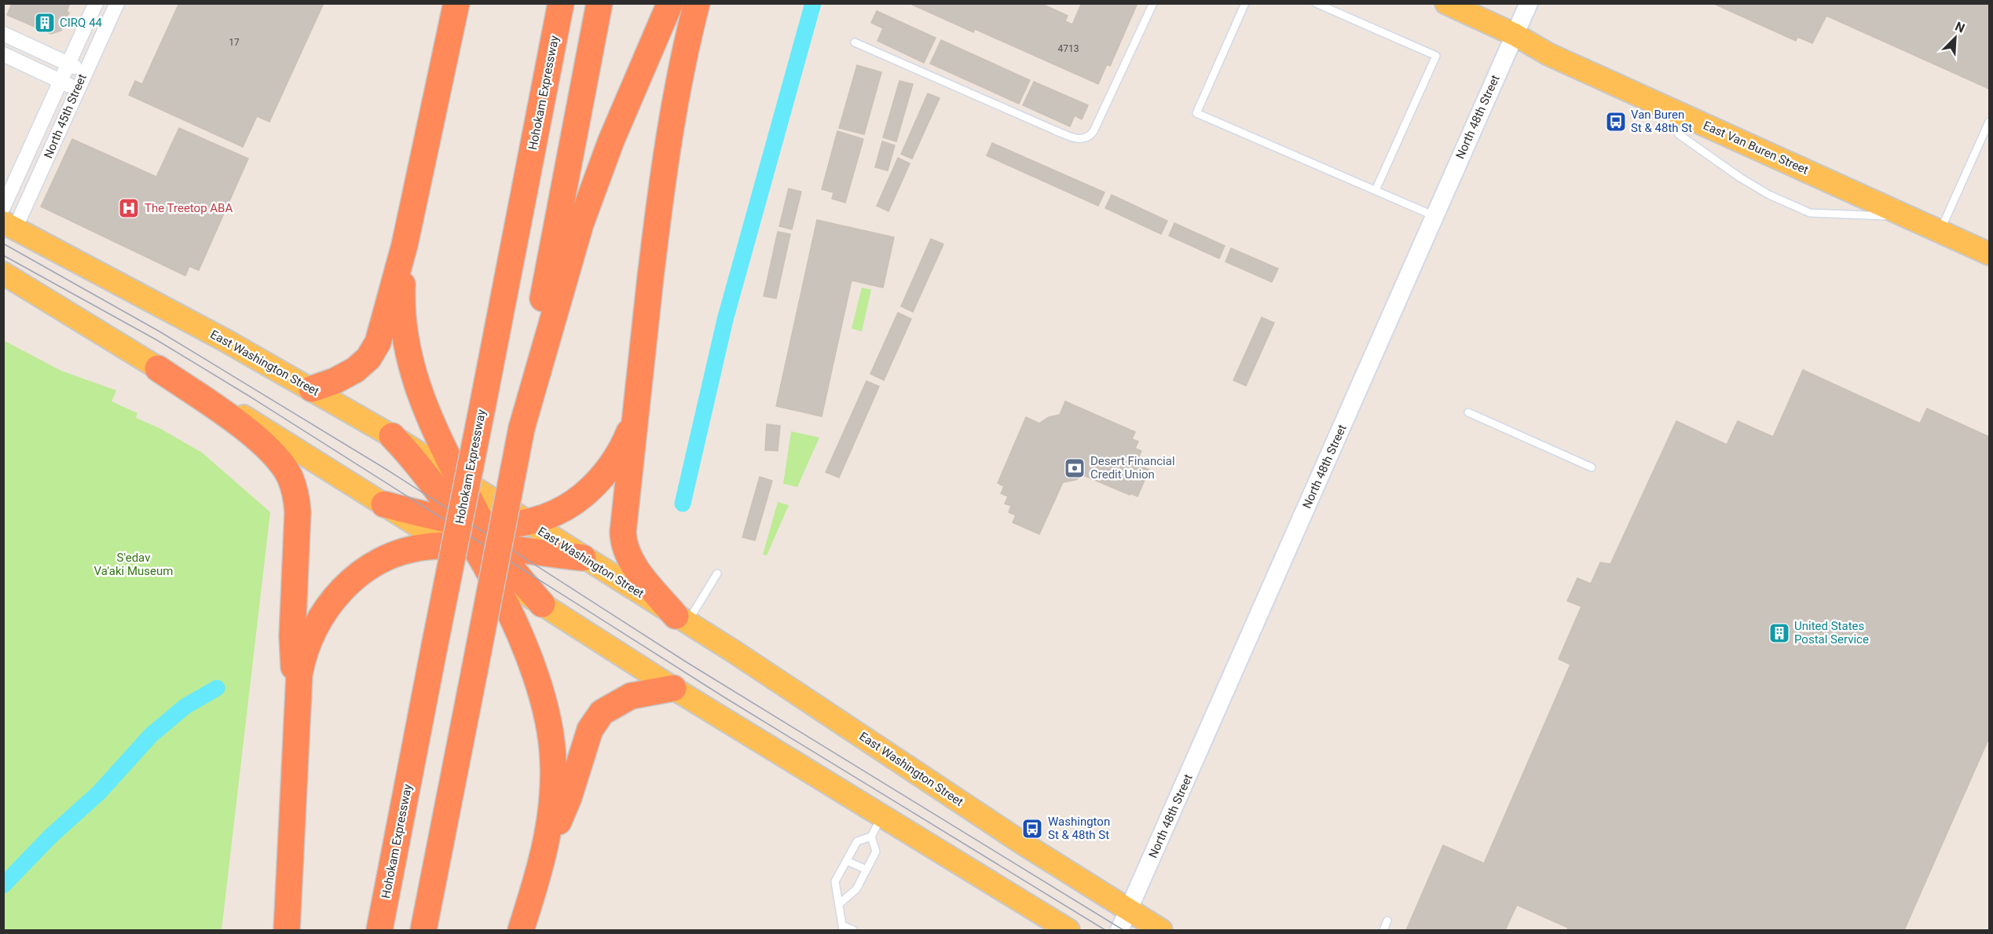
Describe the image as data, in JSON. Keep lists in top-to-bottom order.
{
  "streets": {
    "highway": ["Hohokam Expressway"],
    "main road": ["East Van Buren Street", "East Washington Street"],
    "street": ["North 45th Street", "North 48th Street"]
  },
  "crossings": [
    ["North 45th Street", "East Washington Street"],
    ["North 48th Street", "East Van Buren Street"],
    ["North 48th Street", "East Washington Street"]
  ],
  "parks": ["S'edav Va'aki Museum"],
  "places": {
    "building": ["CIRQ 44", "United States Postal Service"],
    "bus stop": ["Van Buren St & 48th St", "Washington St & 48th St"],
    "hospital": ["The Treetop ABA"],
    "bank": ["Desert Financial Credit Union"]
  },
  "house_numbers": ["17", "4713"],
  "north": "top right"
}
